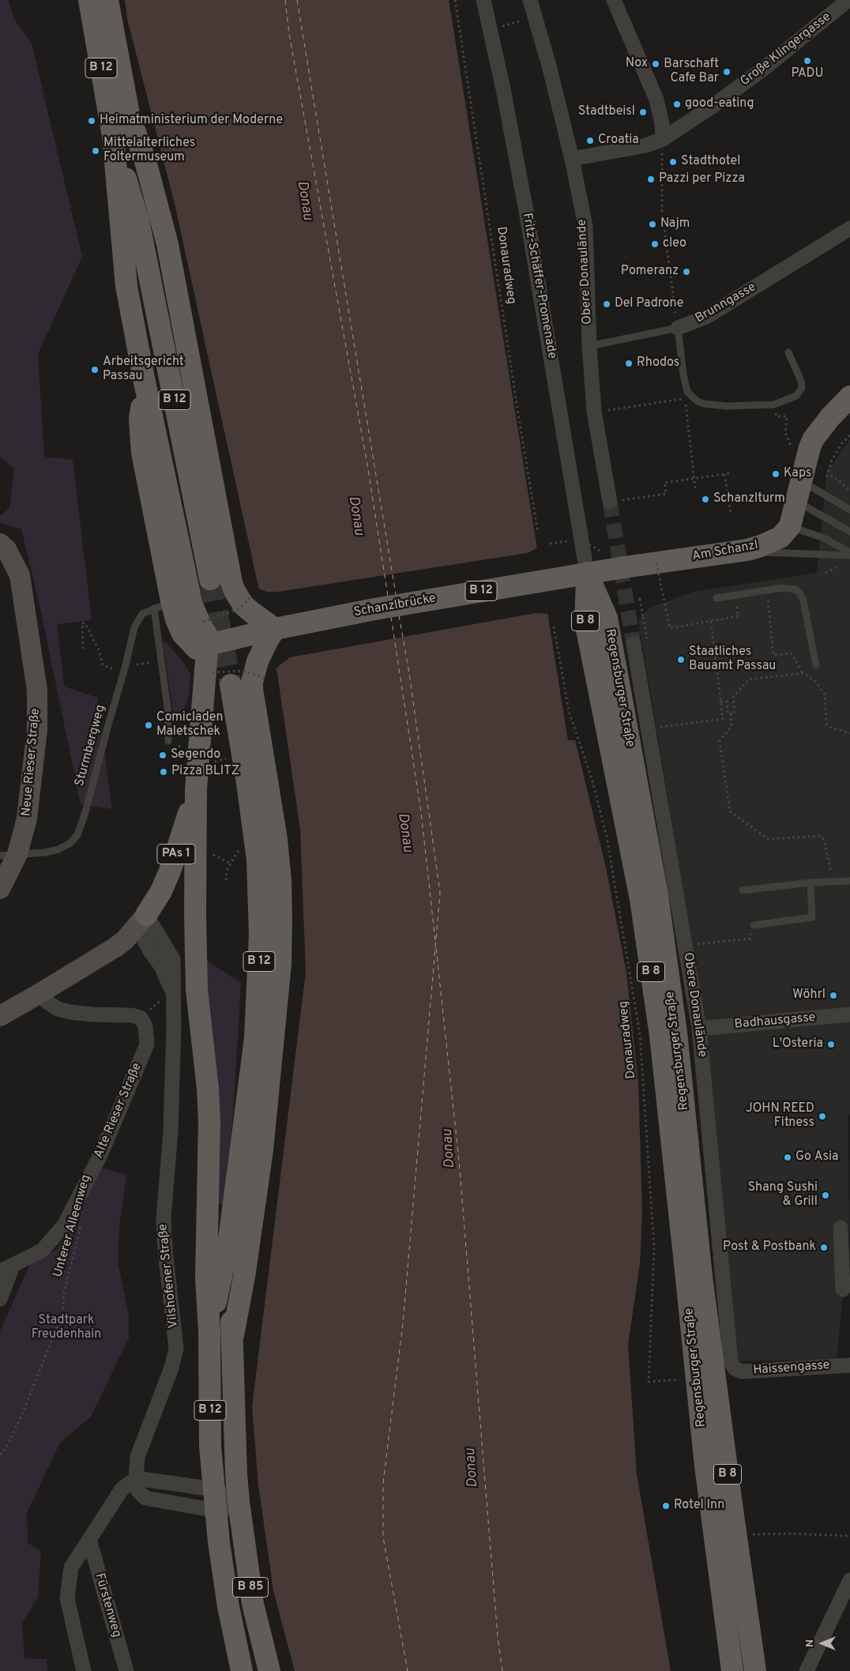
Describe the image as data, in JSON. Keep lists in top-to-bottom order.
{
  "streets": {
    "main road": [
      "B 12",
      "Am Schanzl",
      "Schanzlbrücke",
      "B 8",
      "Regensburger Straße",
      "PAs 1",
      "B 85"
    ],
    "street": [
      "Große Klingergasse",
      "Obere Donaulände",
      "Fritz-Schäffer-Promenade",
      "Brunngasse",
      "Neue Rieser Straße",
      "Badhausgasse",
      "Alte Rieser Straße",
      "Vilshofener Straße",
      "Haissengasse",
      "Fürstenweg"
    ],
    "lane": ["Sturmbergweg"],
    "path": ["Donauradweg", "Unterer Alleenweg"]
  },
  "crossings": [
    ["Große Klingergasse", "Obere Donaulände"],
    ["B 12", "Schanzlbrücke"],
    ["B 12", "Sturmbergweg"],
    ["B 12", "PAs 1"],
    ["B 12", "Vilshofener Straße"],
    ["B 12", "B 85"],
    ["Obere Donaulände", "Brunngasse"],
    ["Obere Donaulände", "Badhausgasse"],
    ["Obere Donaulände", "Haissengasse"],
    ["Fritz-Schäffer-Promenade", "Am Schanzl"],
    ["Fritz-Schäffer-Promenade", "Schanzlbrücke"],
    ["Fritz-Schäffer-Promenade", "Regensburger Straße"],
    ["Am Schanzl", "Schanzlbrücke"],
    ["Am Schanzl", "Regensburger Straße"],
    ["Schanzlbrücke", "Regensburger Straße"],
    ["Sturmbergweg", "Neue Rieser Straße"],
    ["PAs 1", "Vilshofener Straße"],
    ["Vilshofener Straße", "B 85"]
  ],
  "water": ["Donau"],
  "parks": ["Stadtpark Freudenhain"],
  "places": [
    "PADU",
    "Nox",
    "Barschaft Cafe Bar",
    "good-eating",
    "Stadtbeisl",
    "Heimatministerium der Moderne",
    "Croatia",
    "Mittelalterliches Foltermuseum",
    "Stadthotel",
    "Pazzi per Pizza",
    "Najm",
    "cleo",
    "Pomeranz",
    "Del Padrone",
    "Rhodos",
    "Arbeitsgericht Passau",
    "Kaps",
    "Schanzlturm",
    "Staatliches Bauamt Passau",
    "Comicladen Maletschek",
    "Segendo",
    "Pizza BLITZ",
    "Wöhrl",
    "L'Osteria",
    "JOHN REED Fitness",
    "Go Asia",
    "Shang Sushi & Grill",
    "Post & Postbank",
    "Rotel Inn"
  ],
  "north": "left"
}
